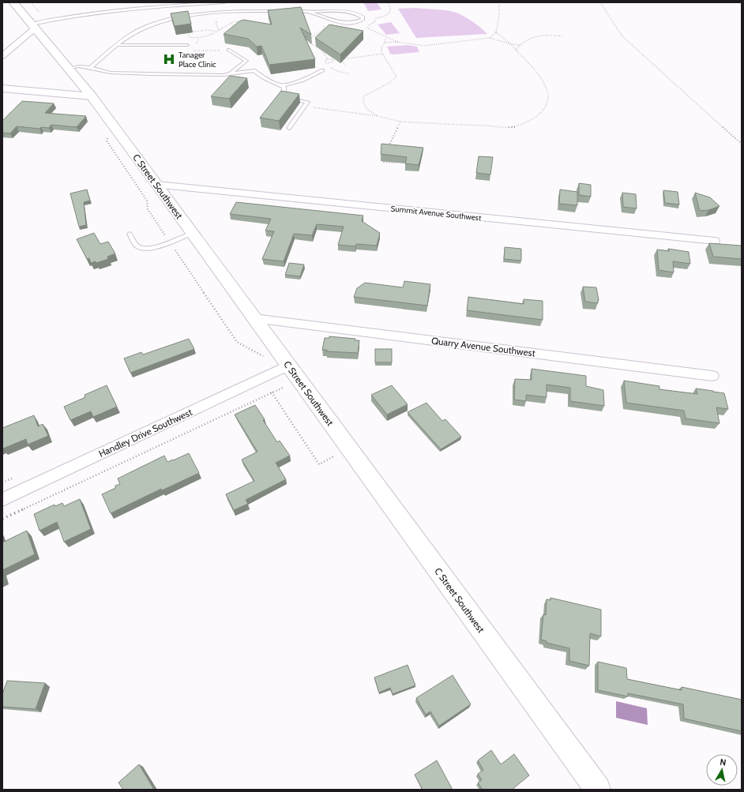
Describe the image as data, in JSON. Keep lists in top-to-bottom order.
{
  "streets": {
    "main road": ["C Street Southwest"],
    "street": ["Summit Avenue Southwest", "Quarry Avenue Southwest", "Handley Drive Southwest"]
  },
  "crossings": [
    ["C Street Southwest", "Summit Avenue Southwest"],
    ["C Street Southwest", "Quarry Avenue Southwest"],
    ["C Street Southwest", "Handley Drive Southwest"]
  ],
  "places": {
    "hospital": ["Tanager Place Clinic"]
  },
  "north": "top"
}
